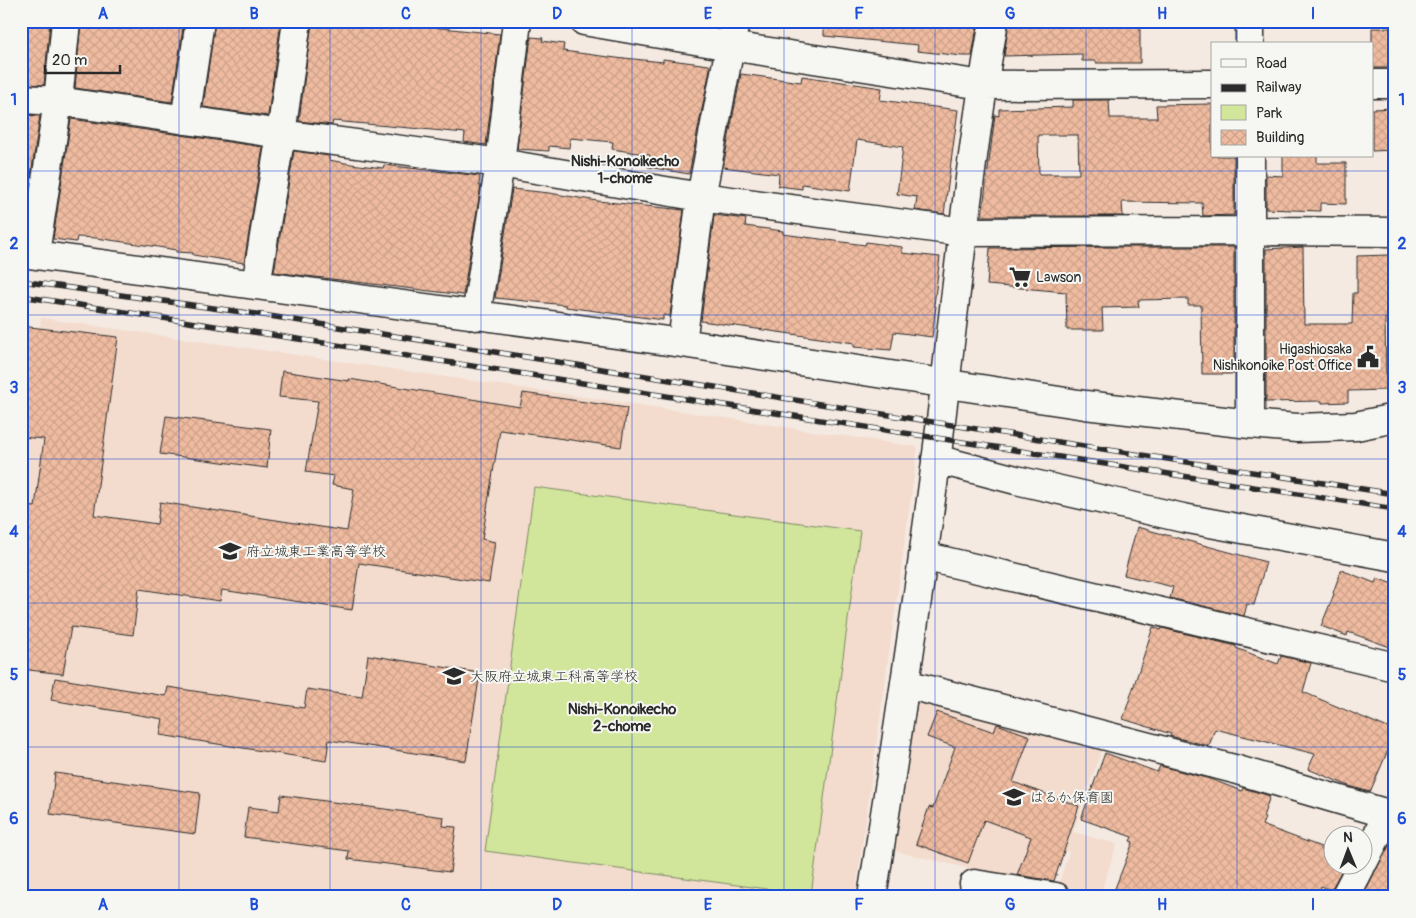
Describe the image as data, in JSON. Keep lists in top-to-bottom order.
{
  "districts": ["Nishi-Konoikecho 1-chome", "Nishi-Konoikecho 2-chome"],
  "places": {
    "supermarket": ["Lawson"],
    "public building": ["Higashiosaka Nishikonoike Post Office"],
    "school or university": ["府立城東工業高等学校", "大阪府立城東工科高等学校", "はるか保育園"]
  },
  "legend": [
    "Road",
    "Railway",
    "Park",
    "Building"
  ],
  "scale_bar": "20 m",
  "north": "top",
  "grid": {
    "columns": [
      "A",
      "B",
      "C",
      "D",
      "E",
      "F",
      "G",
      "H",
      "I"
    ],
    "rows": [
      "1",
      "2",
      "3",
      "4",
      "5",
      "6"
    ]
  }
}
